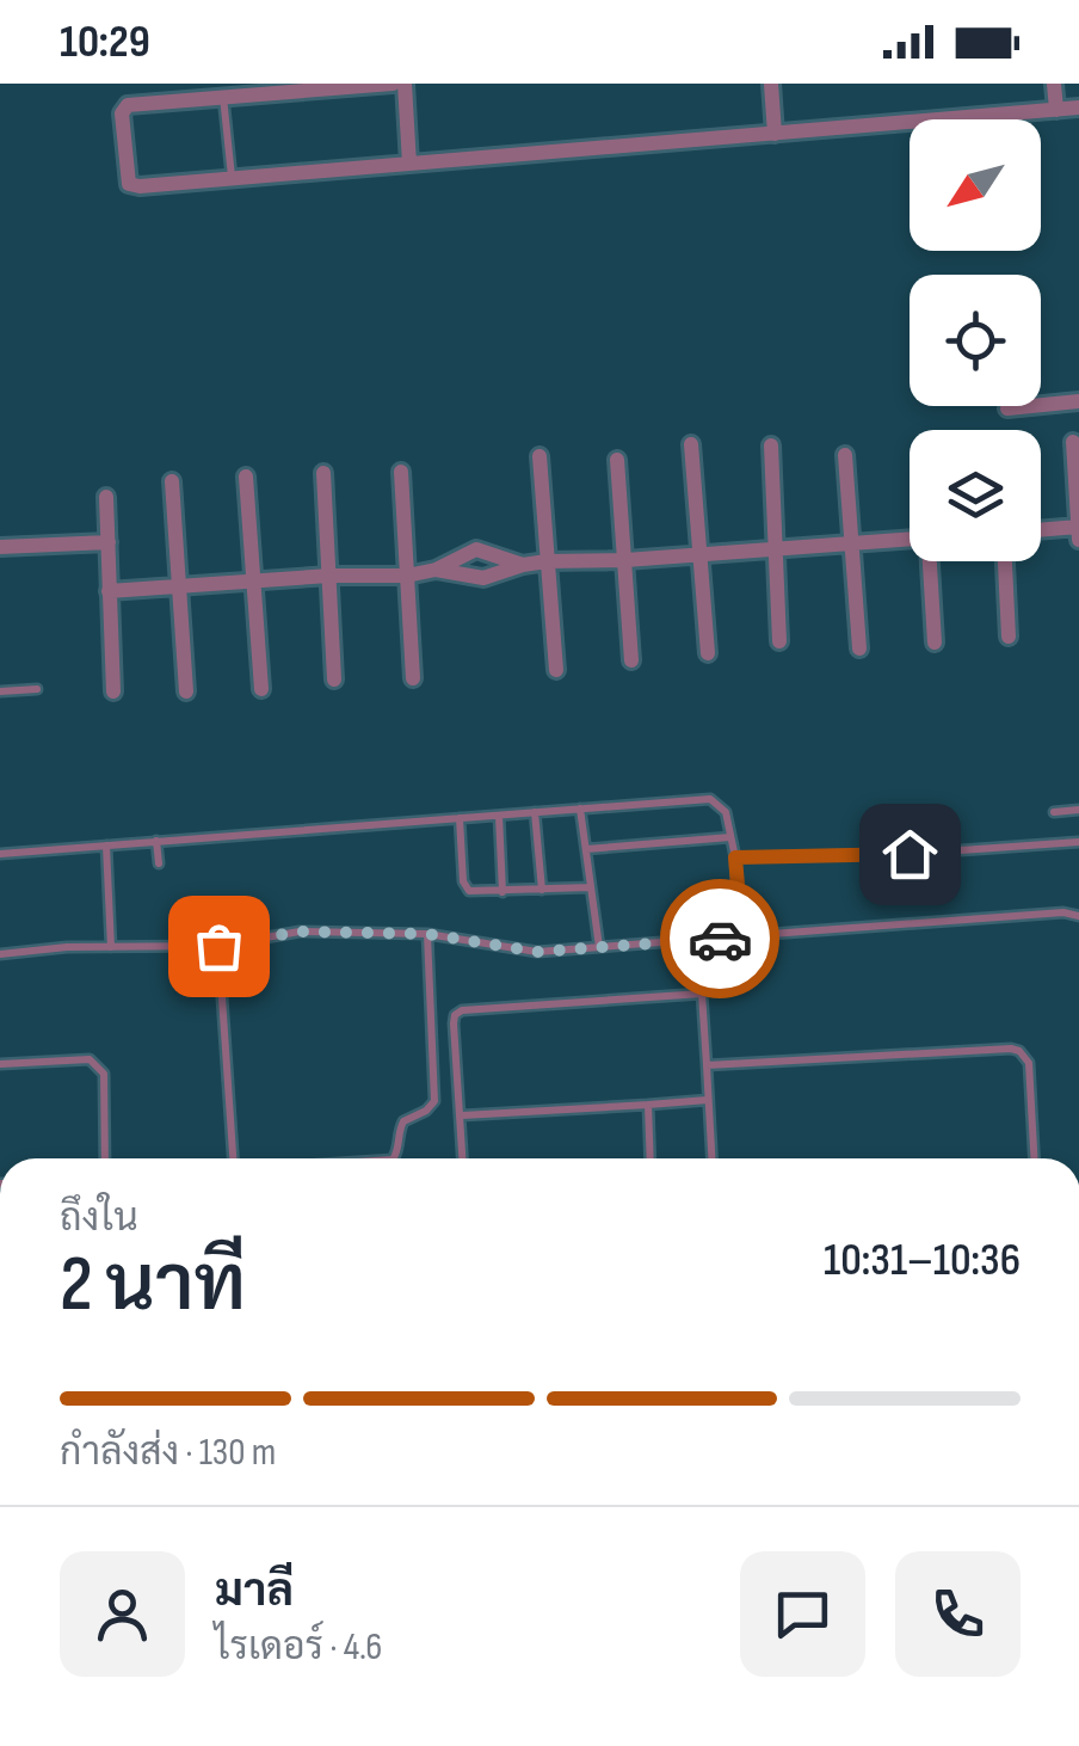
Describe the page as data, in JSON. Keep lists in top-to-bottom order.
{
  "north": "bottom left",
  "page": {
    "status": "10:29",
    "heading": ["2 นาที", "ถึงใน", "10:31–10:36"],
    "panel": ["มาลี", "ไรเดอร์ · 4.6"],
    "bar": "กำลังส่ง · 130 m"
  }
}
